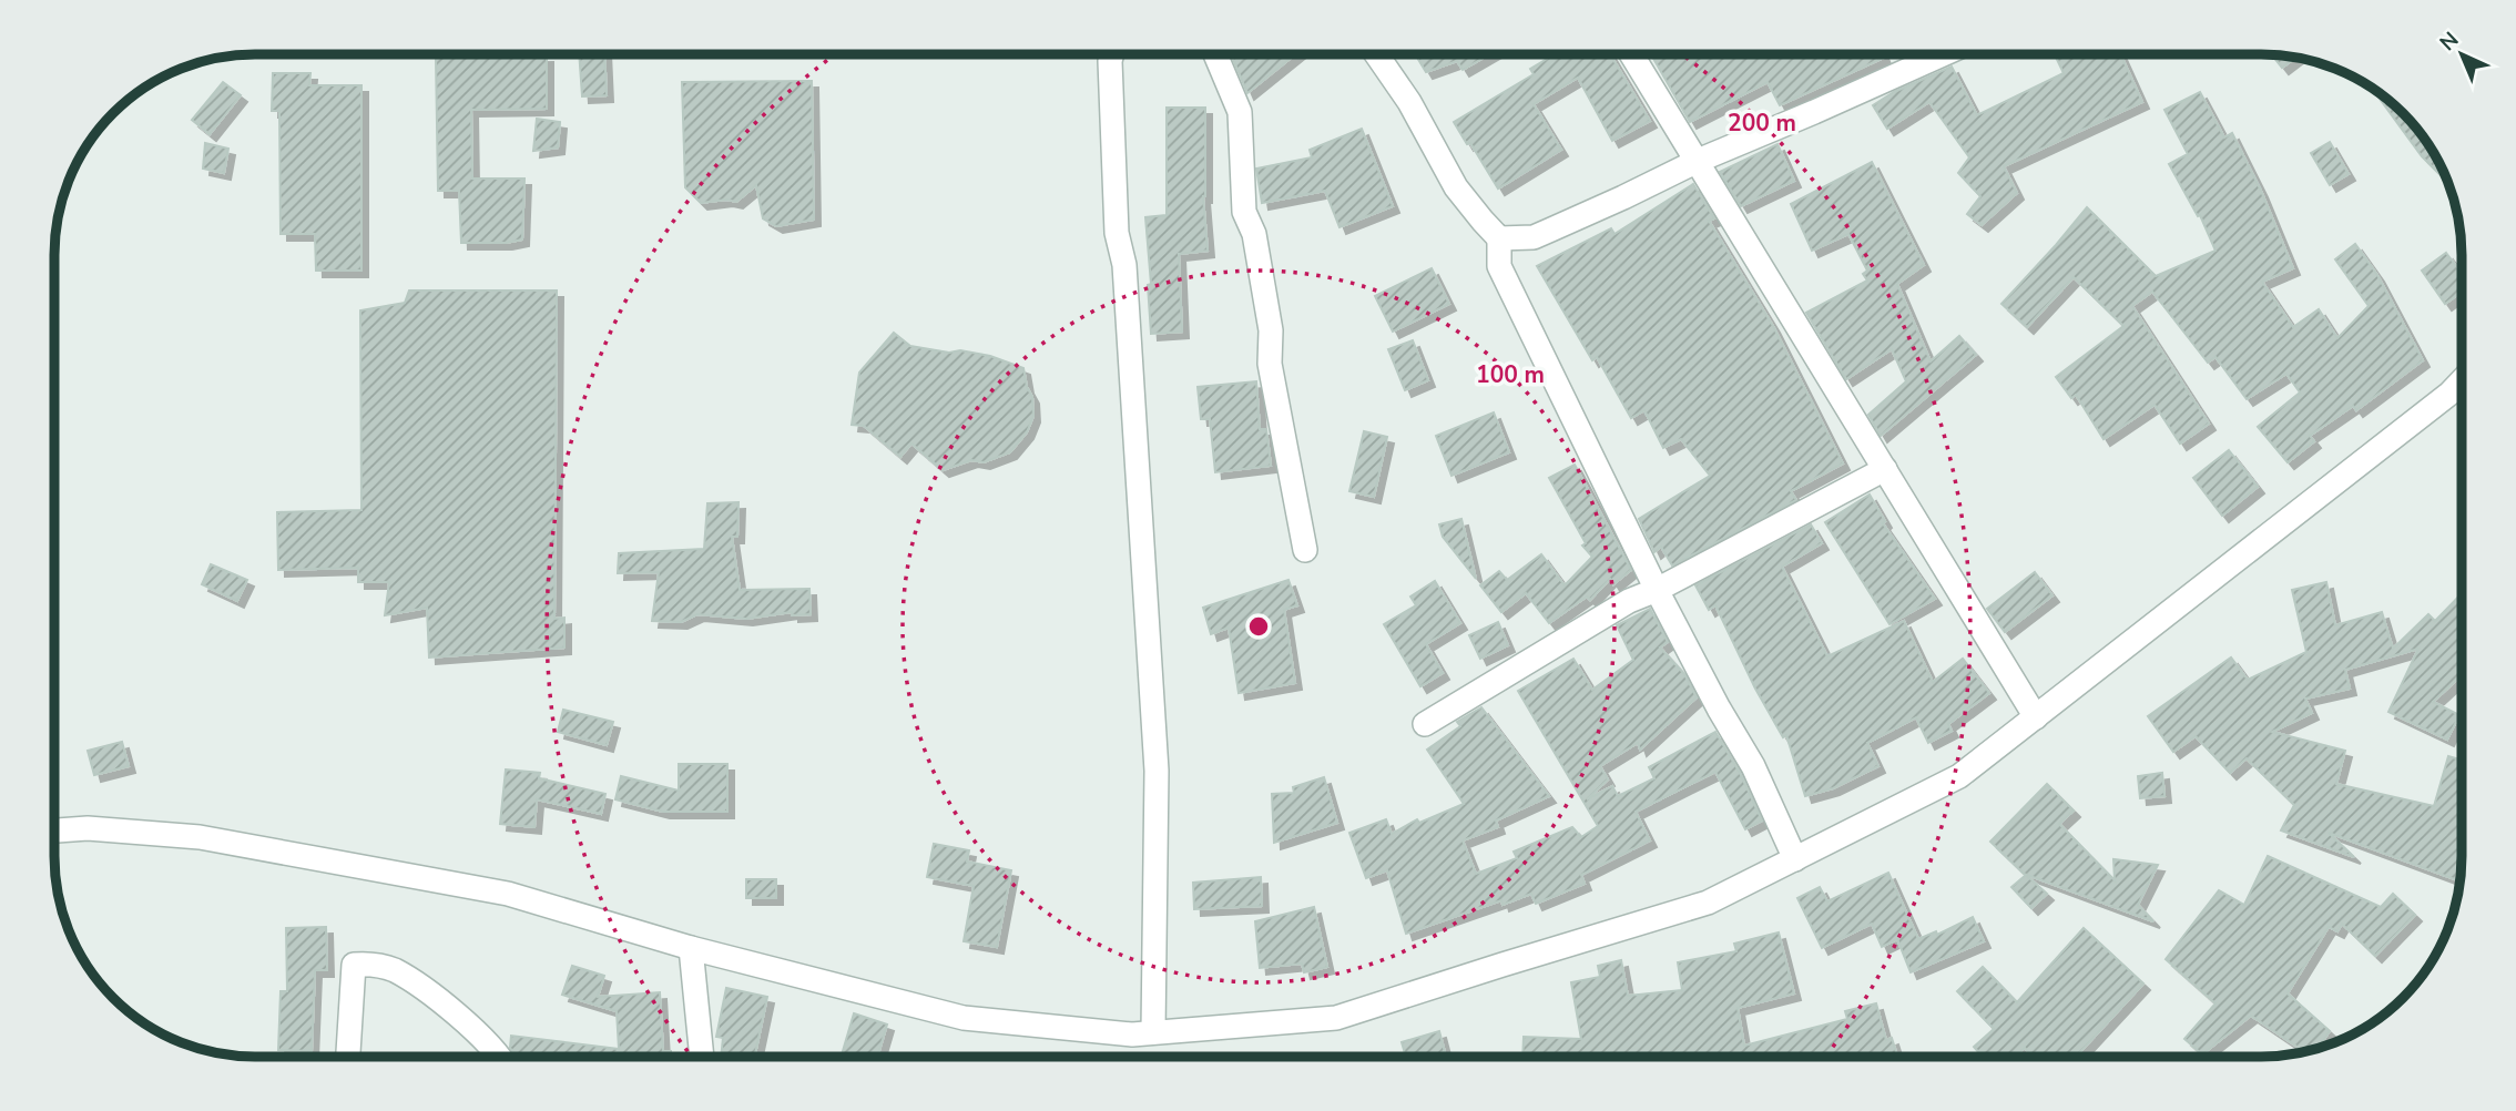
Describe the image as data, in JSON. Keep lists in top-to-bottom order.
{
  "north": "top left",
  "rings": ["200 m", "100 m"]
}
